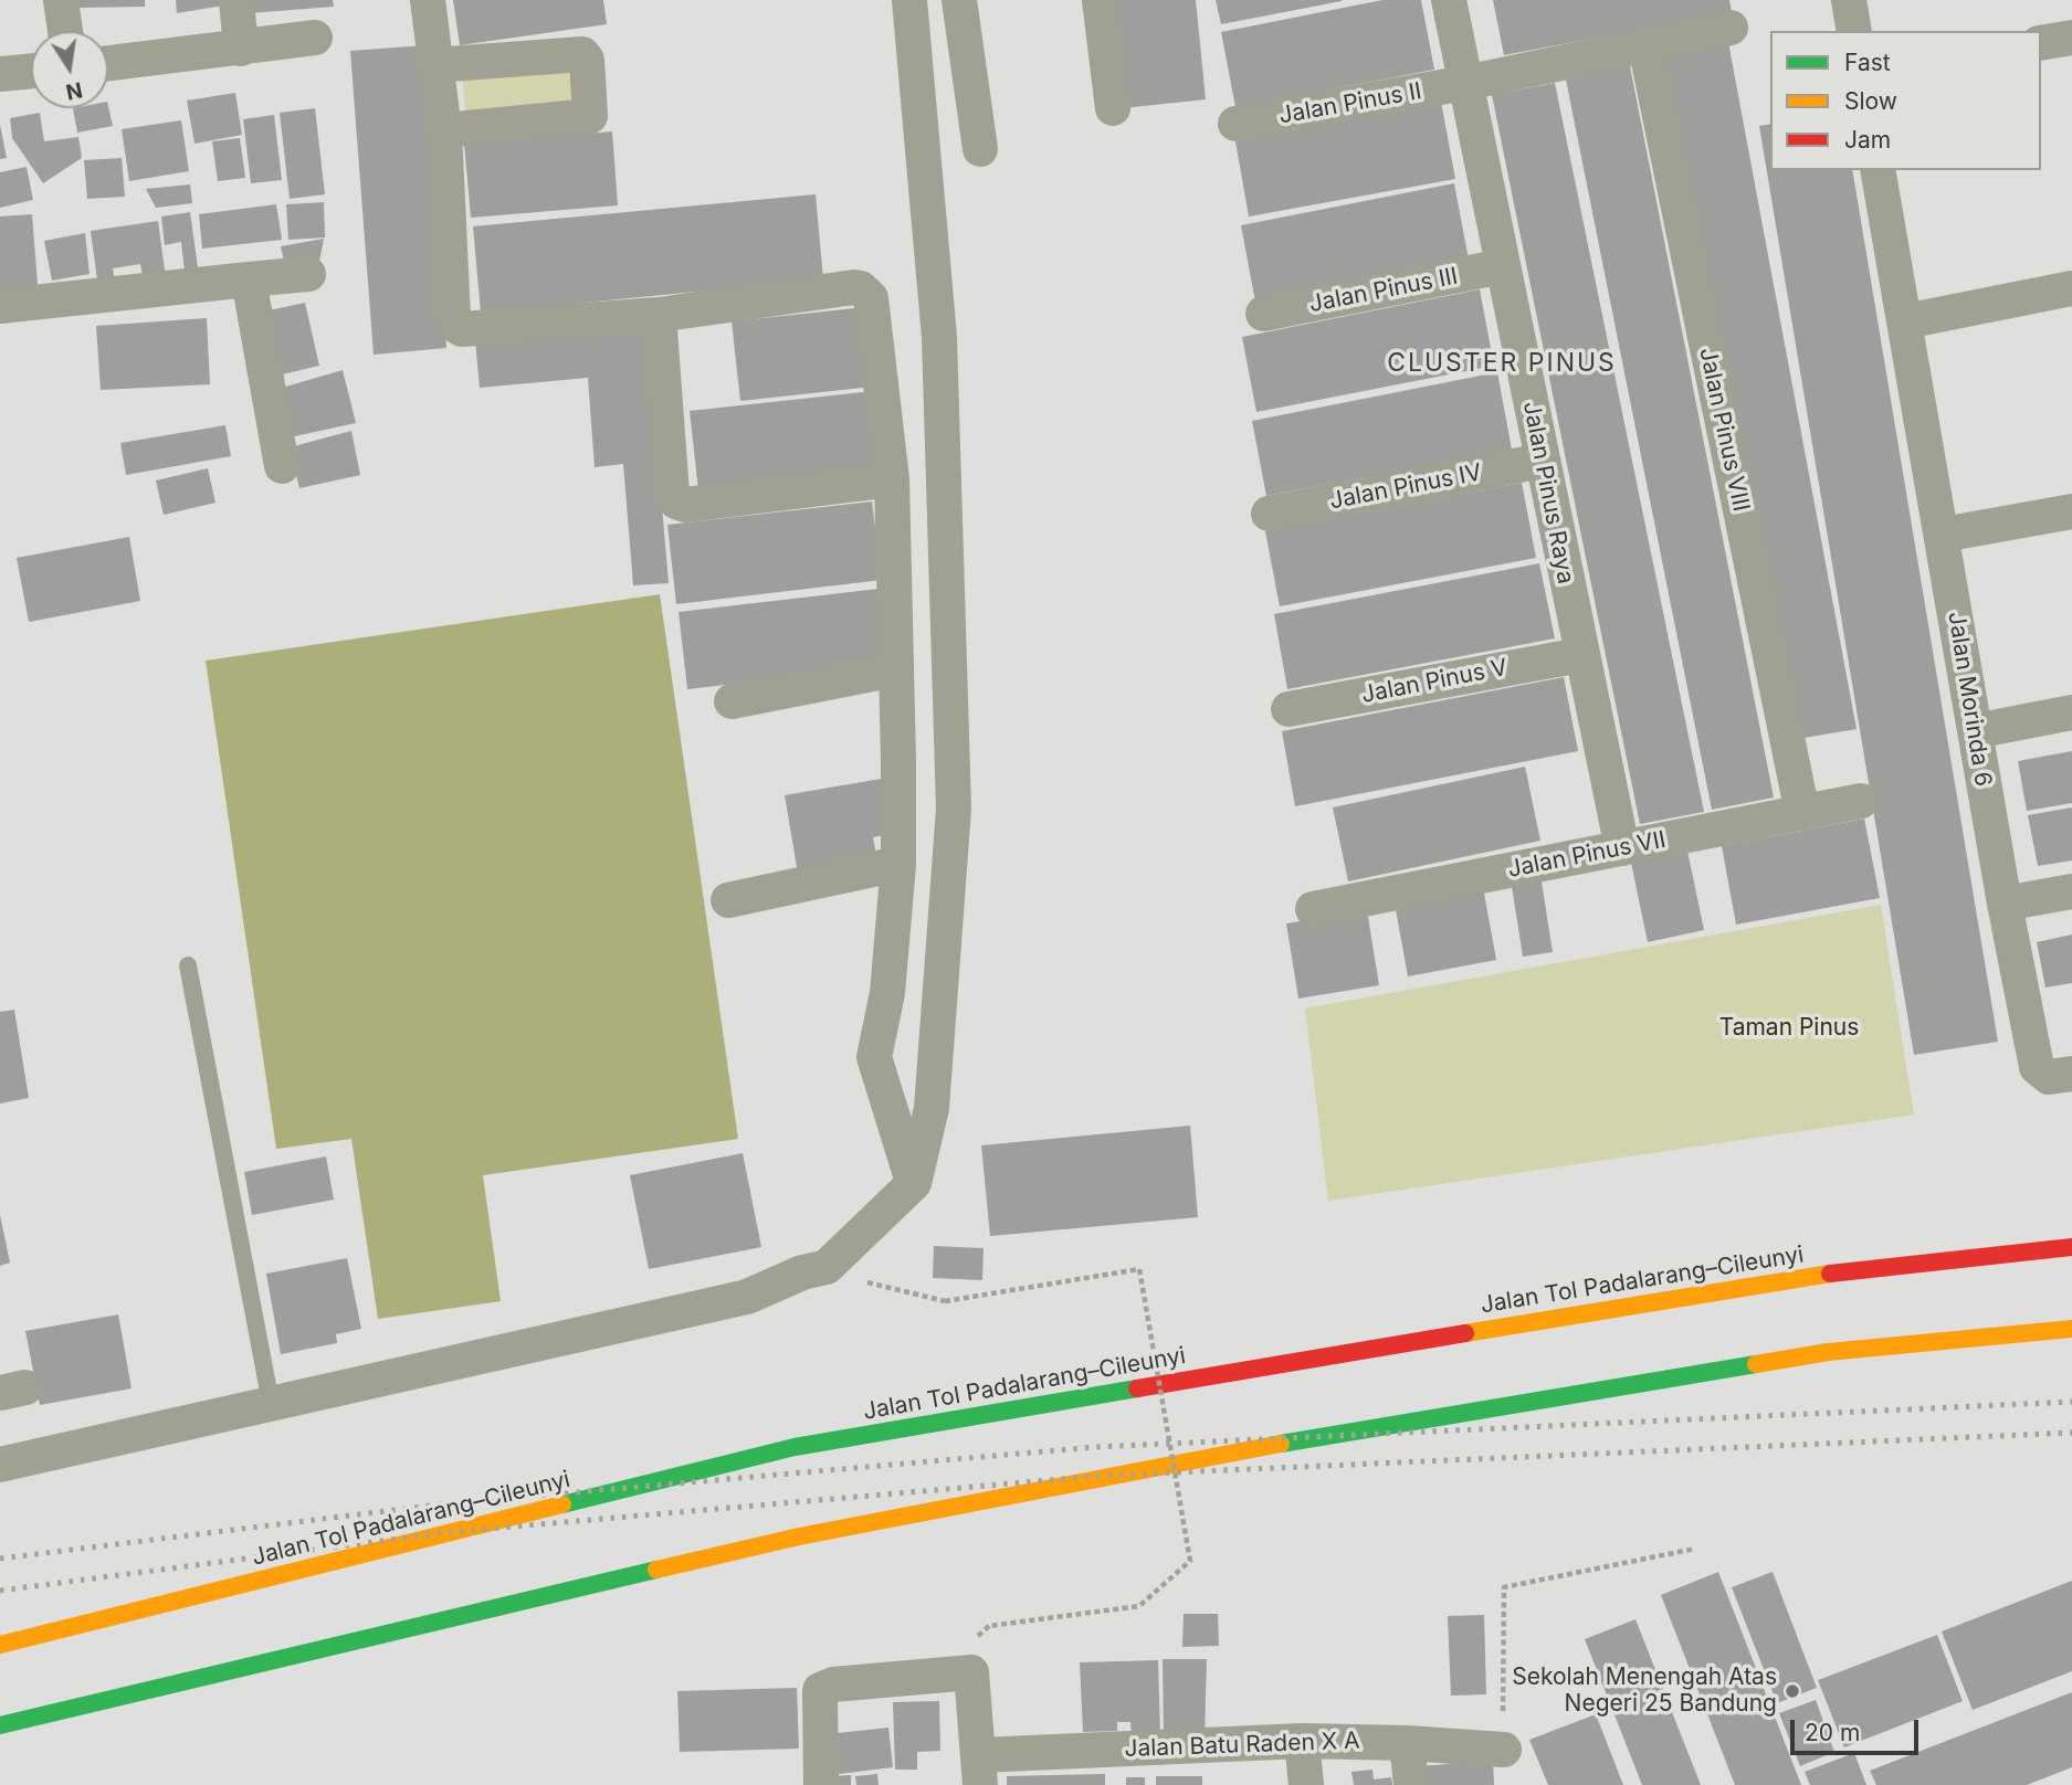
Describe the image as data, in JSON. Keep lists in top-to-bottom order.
{
  "streets": {
    "highway": ["Jalan Tol Padalarang–Cileunyi"],
    "street": [
      "Jalan Pinus II",
      "Jalan Pinus III",
      "Jalan Pinus VIII",
      "Jalan Pinus IV",
      "Jalan Pinus Raya",
      "Jalan Pinus V",
      "Jalan Morinda 6",
      "Jalan Pinus VII",
      "Jalan Batu Raden X A"
    ]
  },
  "crossings": [
    ["Jalan Pinus II", "Jalan Pinus Raya"],
    ["Jalan Pinus III", "Jalan Pinus Raya"],
    ["Jalan Pinus VIII", "Jalan Pinus VII"],
    ["Jalan Pinus IV", "Jalan Pinus Raya"],
    ["Jalan Pinus Raya", "Jalan Pinus V"],
    ["Jalan Pinus Raya", "Jalan Pinus VII"]
  ],
  "districts": ["CLUSTER PINUS"],
  "parks": ["Taman Pinus"],
  "places": ["Sekolah Menengah Atas Negeri 25 Bandung"],
  "legend": ["Fast", "Slow", "Jam"],
  "scale_bar": "20 m",
  "north": "bottom"
}
